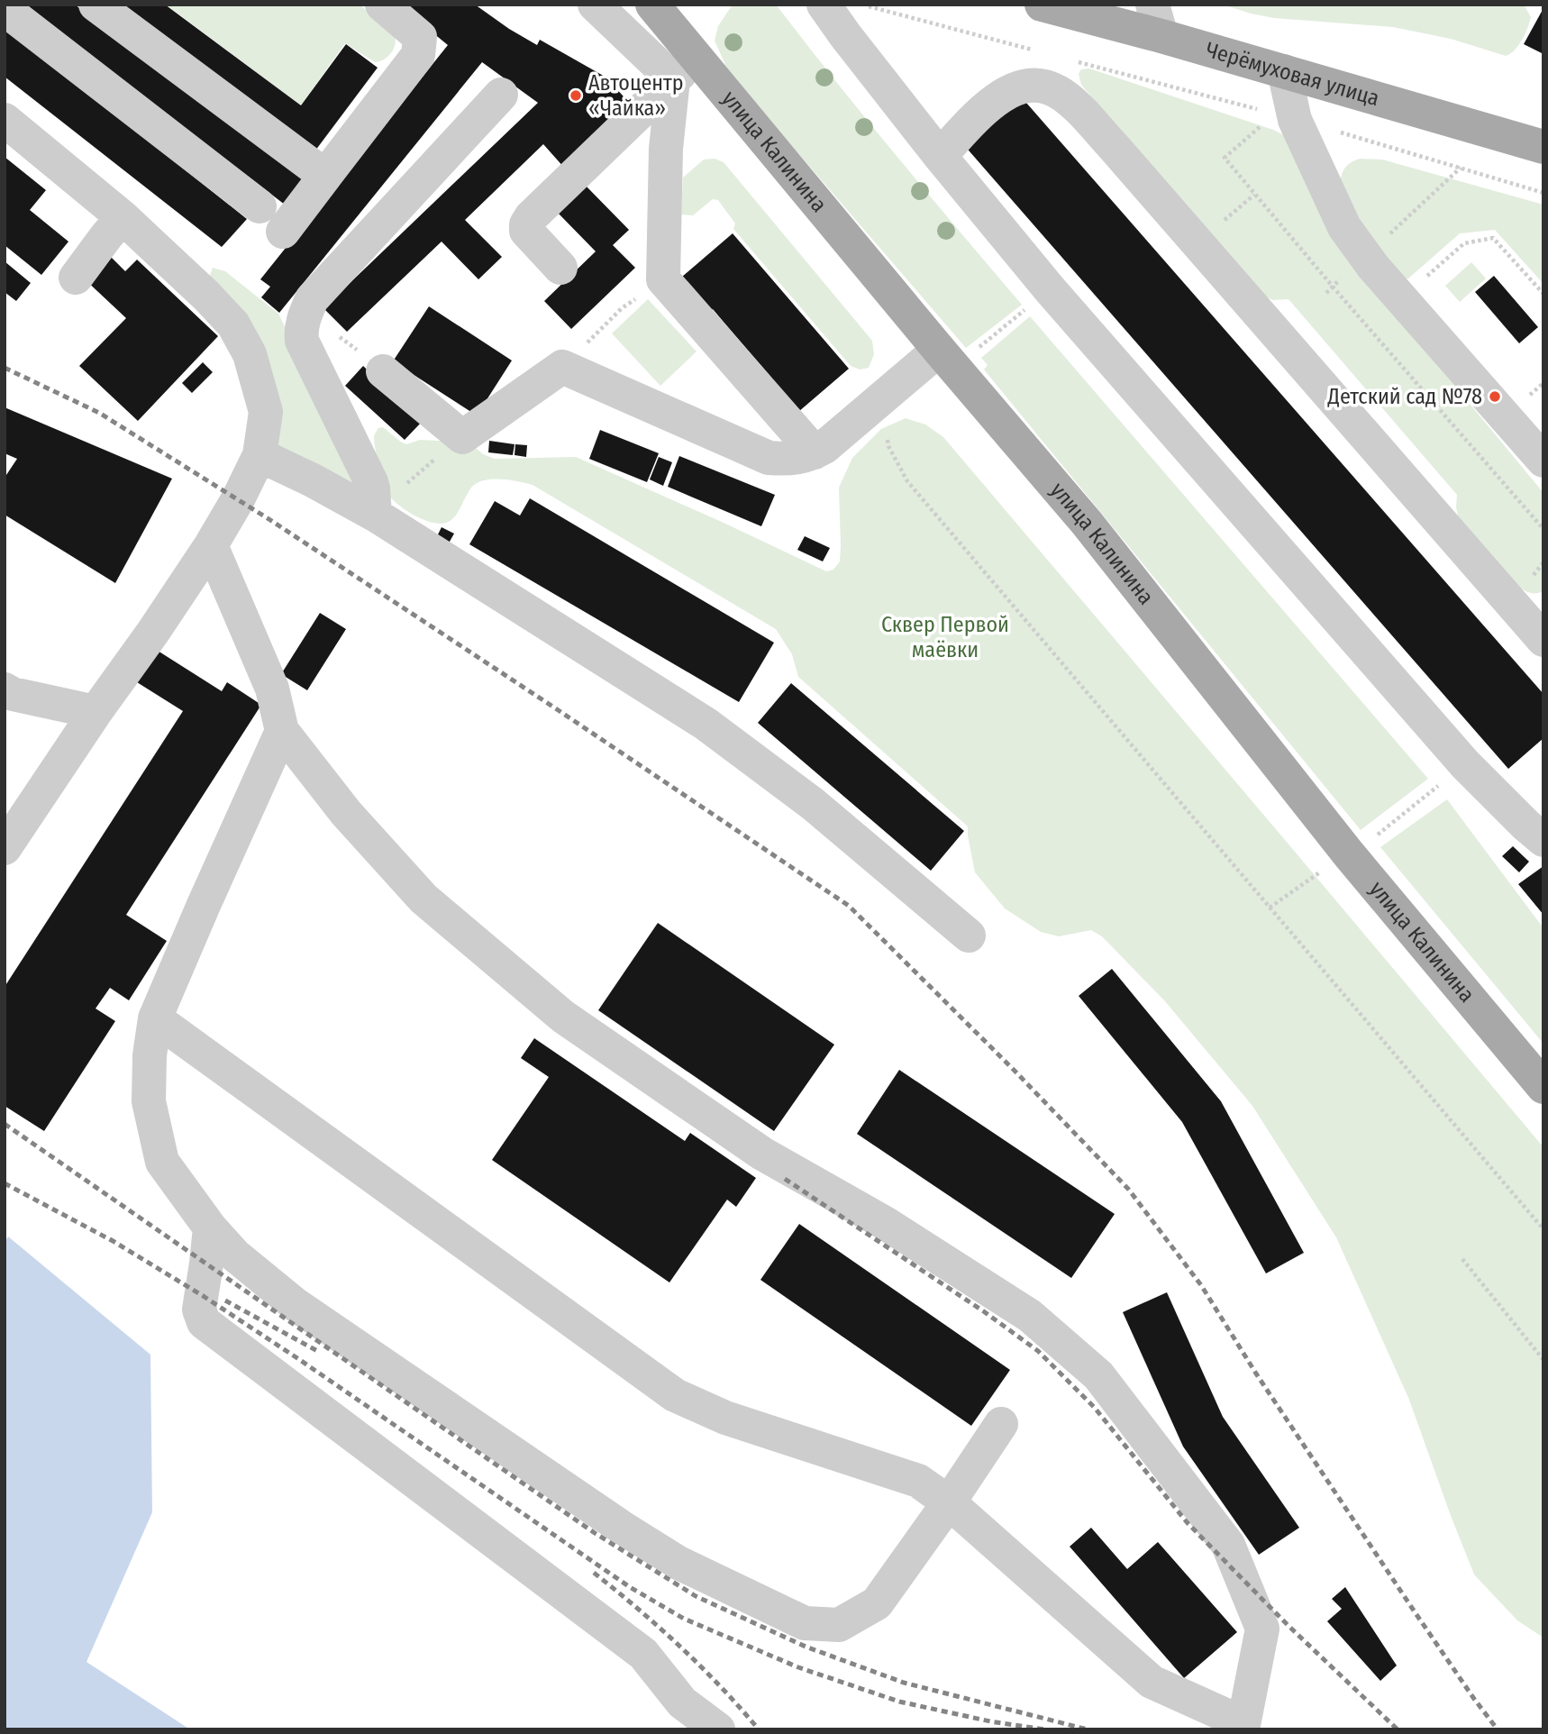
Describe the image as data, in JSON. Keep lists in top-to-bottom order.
{
  "streets": {
    "main road": ["Черёмуховая улица", "улица Калинина"]
  },
  "parks": ["Сквер Первой маёвки"],
  "places": ["Автоцентр «Чайка»", "Детский сад №78"]
}
